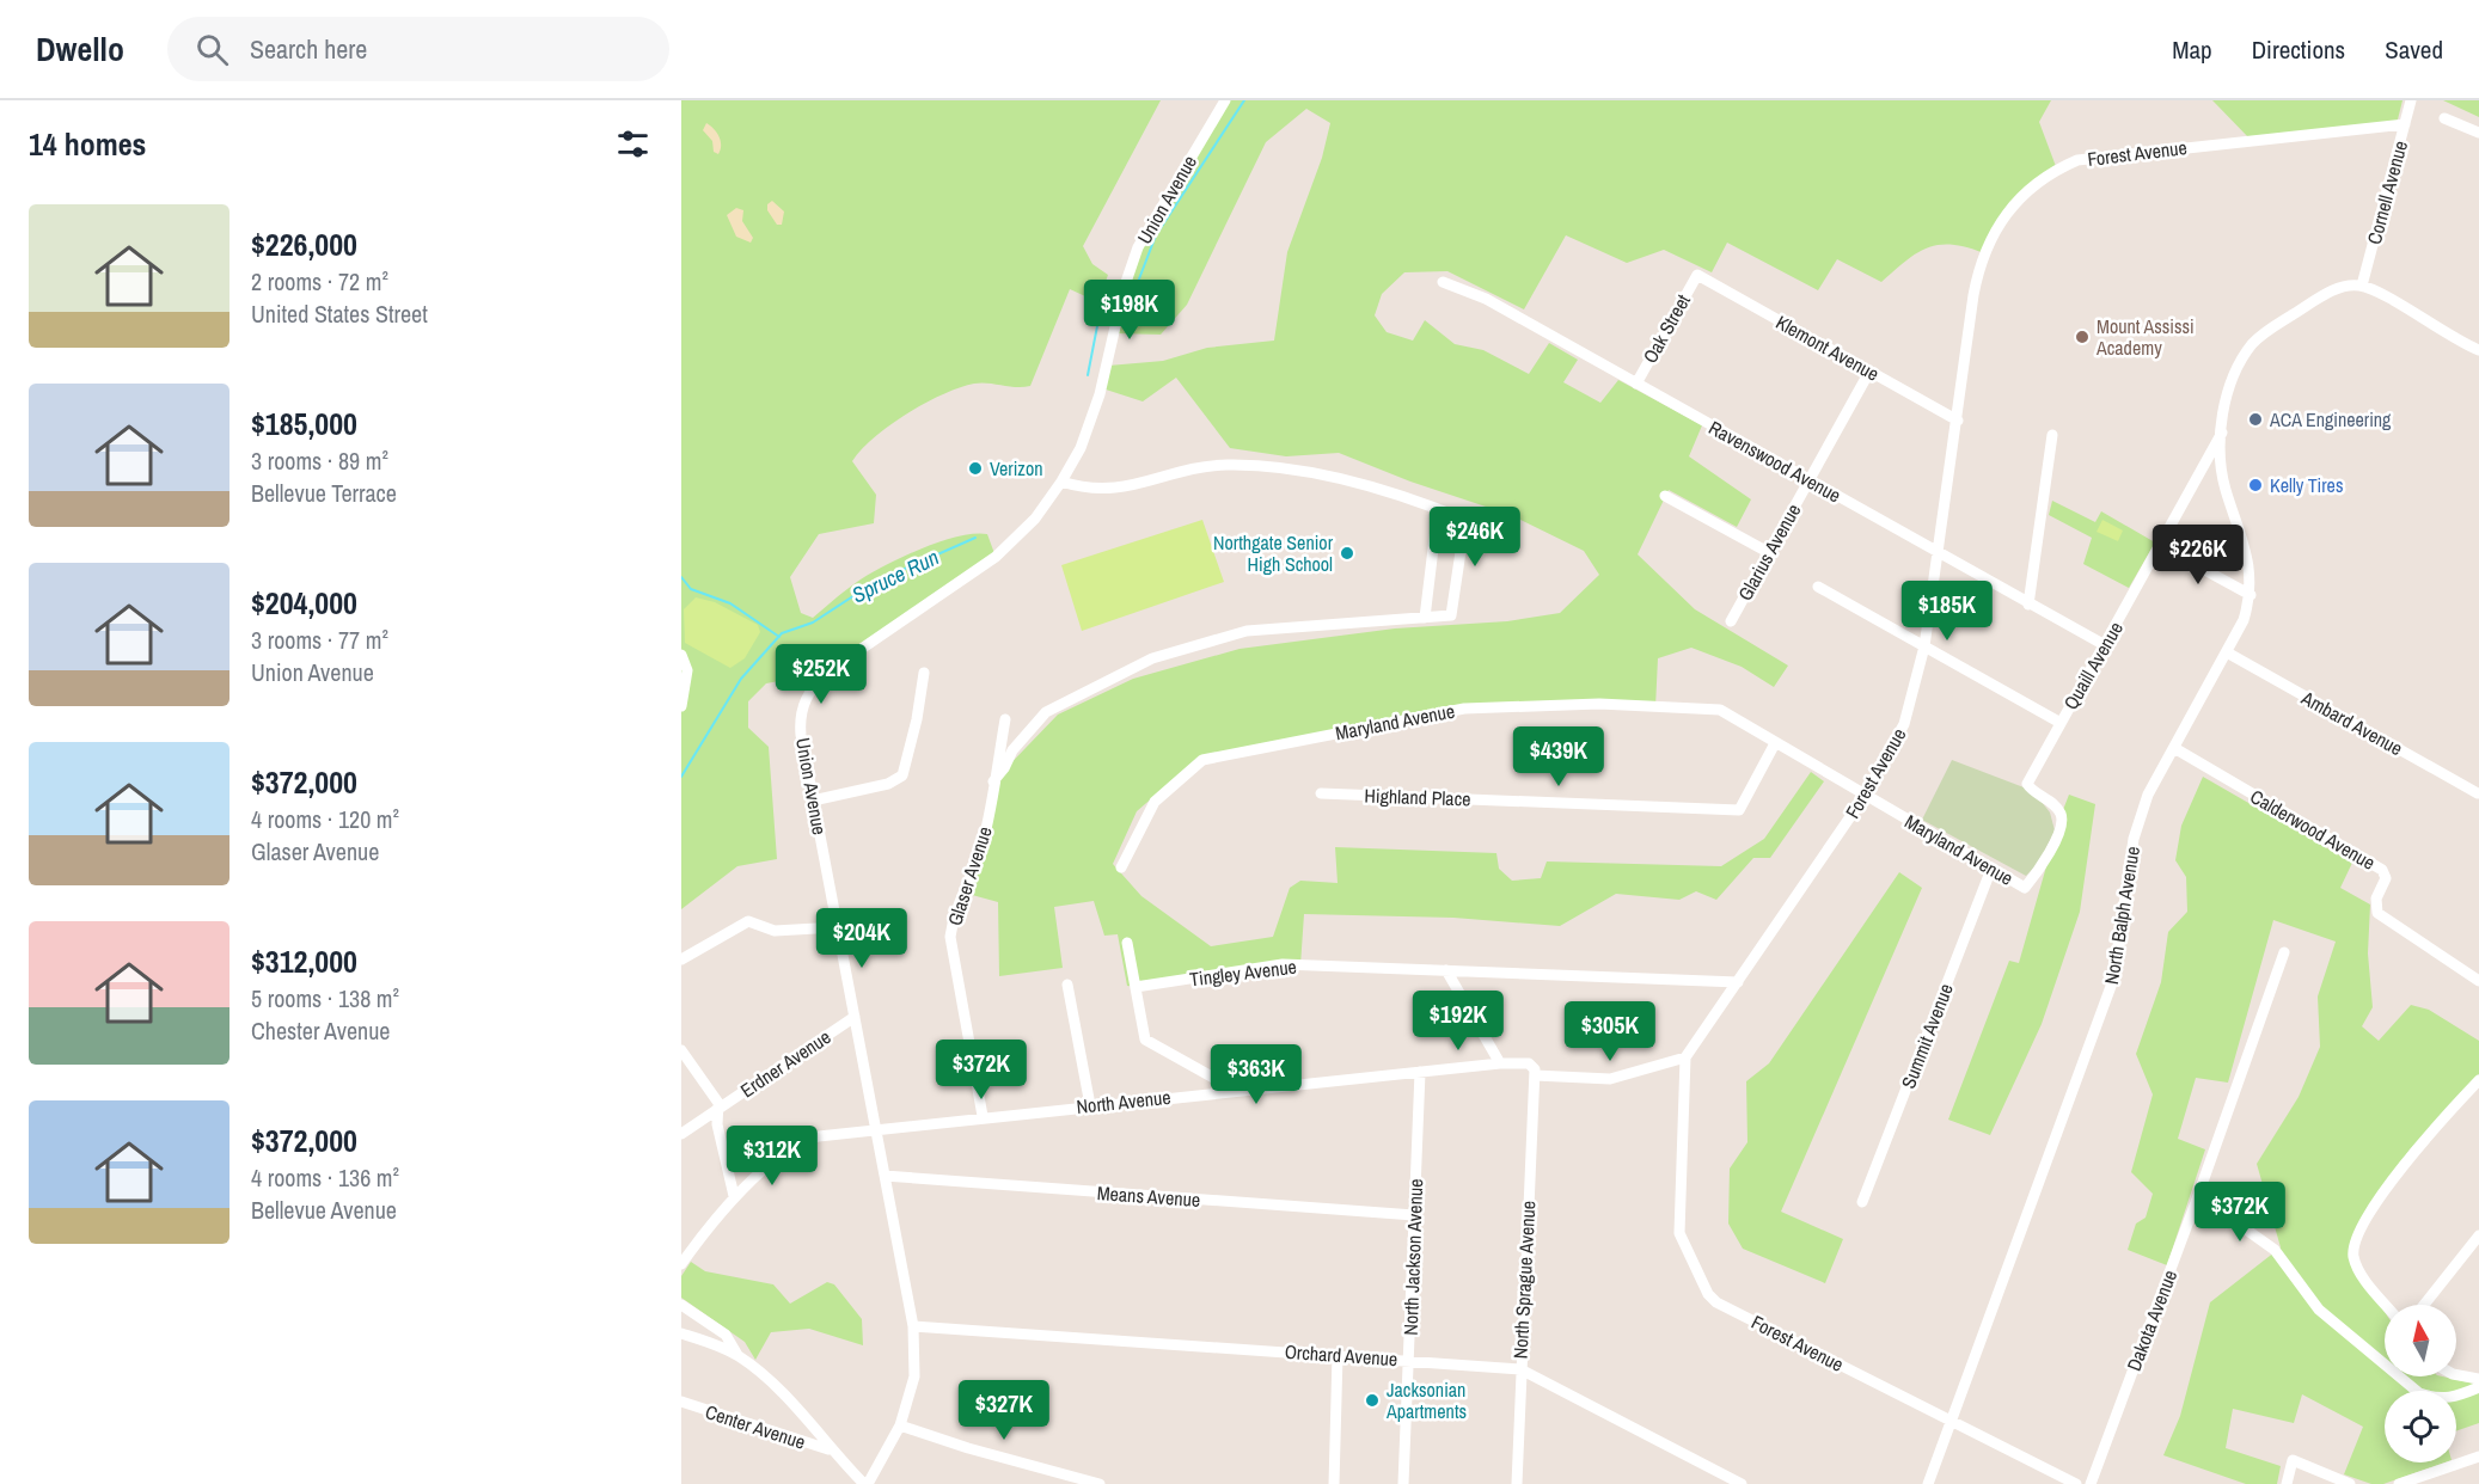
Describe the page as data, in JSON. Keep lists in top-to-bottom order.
{
  "streets": {
    "street": [
      "Forest Avenue",
      "Cornell Avenue",
      "Union Avenue",
      "Oak Street",
      "Klemont Avenue",
      "Ravenswood Avenue",
      "Glarius Avenue",
      "Quaill Avenue",
      "Maryland Avenue",
      "Ambard Avenue",
      "Highland Place",
      "Calderwood Avenue",
      "Glaser Avenue",
      "North Balph Avenue",
      "Tingley Avenue",
      "Summit Avenue",
      "Erdner Avenue",
      "North Avenue",
      "Means Avenue",
      "North Jackson Avenue",
      "North Sprague Avenue",
      "Dakota Avenue",
      "Orchard Avenue",
      "Center Avenue"
    ]
  },
  "crossings": [
    ["Forest Avenue", "Cornell Avenue"],
    ["Forest Avenue", "Klemont Avenue"],
    ["Forest Avenue", "Ravenswood Avenue"],
    ["Forest Avenue", "Maryland Avenue"],
    ["Forest Avenue", "North Balph Avenue"],
    ["Forest Avenue", "Tingley Avenue"],
    ["Union Avenue", "Erdner Avenue"],
    ["Union Avenue", "North Avenue"],
    ["Union Avenue", "Means Avenue"],
    ["Union Avenue", "Orchard Avenue"],
    ["Oak Street", "Klemont Avenue"],
    ["Oak Street", "Ravenswood Avenue"],
    ["Klemont Avenue", "Glarius Avenue"],
    ["Ravenswood Avenue", "Glarius Avenue"],
    ["Ravenswood Avenue", "Quaill Avenue"],
    ["Quaill Avenue", "Maryland Avenue"],
    ["Quaill Avenue", "North Balph Avenue"],
    ["Maryland Avenue", "Highland Place"],
    ["Maryland Avenue", "Summit Avenue"],
    ["Ambard Avenue", "North Balph Avenue"],
    ["Calderwood Avenue", "North Balph Avenue"],
    ["Glaser Avenue", "North Avenue"],
    ["North Avenue", "North Jackson Avenue"],
    ["North Avenue", "North Sprague Avenue"],
    ["Means Avenue", "North Jackson Avenue"],
    ["North Jackson Avenue", "Orchard Avenue"],
    ["North Sprague Avenue", "Orchard Avenue"]
  ],
  "water": ["Spruce Run"],
  "places": [
    "Mount Assissi Academy",
    "ACA Engineering",
    "Verizon",
    "Kelly Tires",
    "Northgate Senior High School",
    "Jacksonian Apartments"
  ],
  "north": "top",
  "page": {
    "header": "Dwello",
    "search": "Search here",
    "nav": ["Map", "Directions", "Saved"],
    "heading": "14 homes",
    "list": [
      {
        "name": "$226,000",
        "note": "2 rooms · 72 m² · United States Street"
      },
      {
        "name": "$185,000",
        "note": "3 rooms · 89 m² · Bellevue Terrace"
      },
      {
        "name": "$204,000",
        "note": "3 rooms · 77 m² · Union Avenue"
      },
      {
        "name": "$372,000",
        "note": "4 rooms · 120 m² · Glaser Avenue"
      },
      {
        "name": "$312,000",
        "note": "5 rooms · 138 m² · Chester Avenue"
      },
      {
        "name": "$372,000",
        "note": "4 rooms · 136 m² · Bellevue Avenue"
      }
    ],
    "price": [
      "$198K",
      "$246K",
      "$226K",
      "$185K",
      "$252K",
      "$439K",
      "$204K",
      "$192K",
      "$305K",
      "$372K",
      "$363K",
      "$312K",
      "$372K",
      "$327K"
    ]
  }
}
